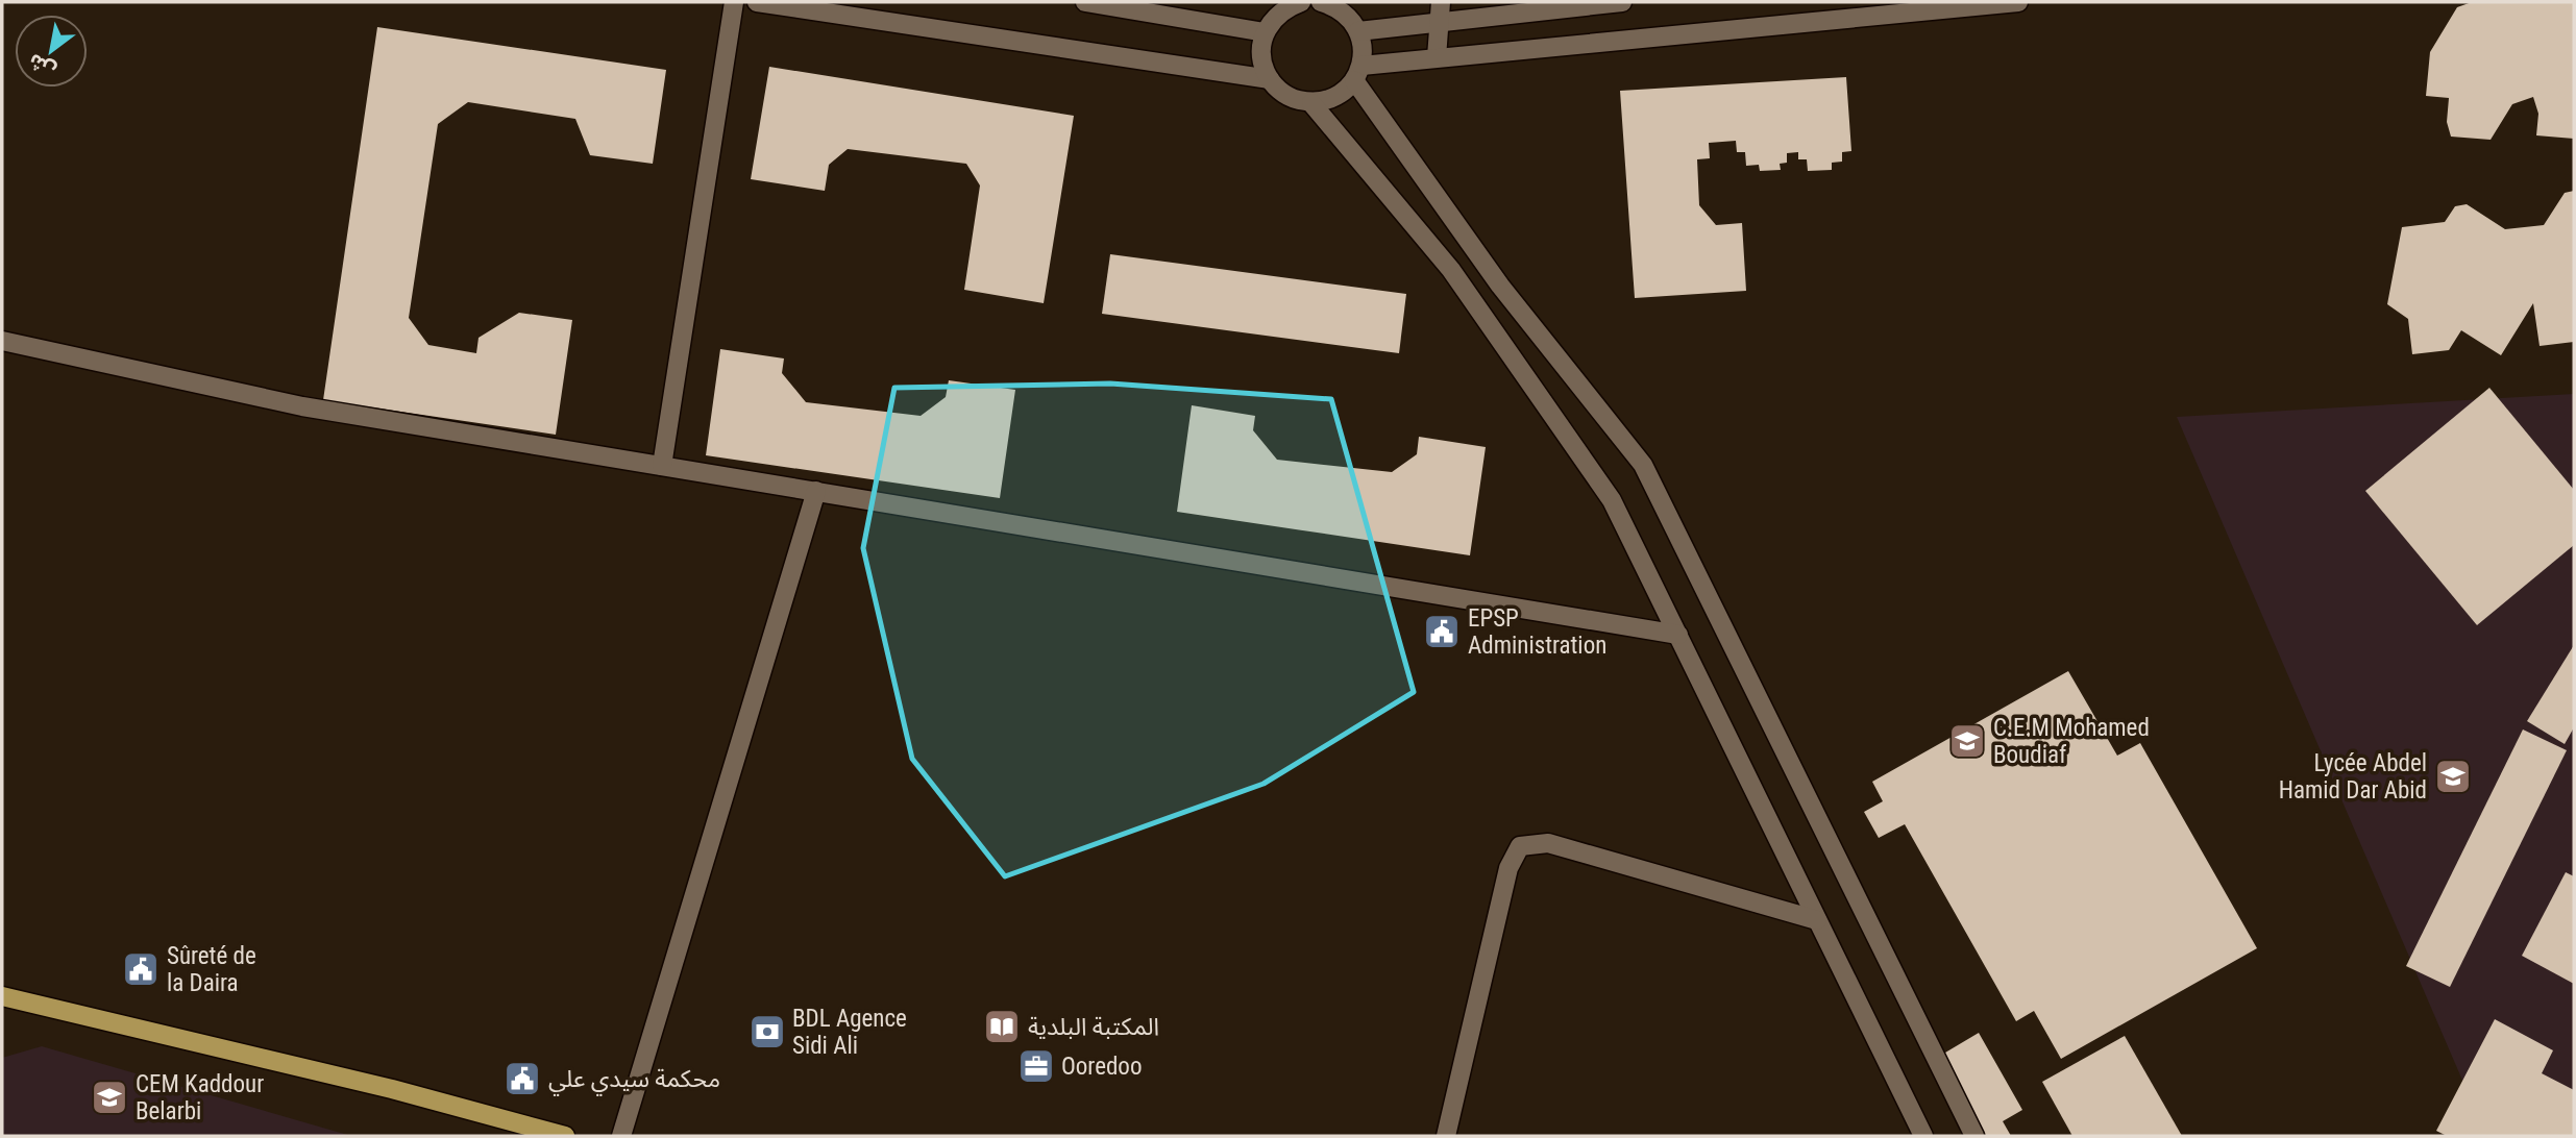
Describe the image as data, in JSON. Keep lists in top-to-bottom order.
{
  "places": {
    "public building": ["EPSP Administration", "Sûreté de la Daira", "محكمة سيدي علي"],
    "school or university": ["C.E.M Mohamed Boudiaf", "Lycée Abdel Hamid Dar Abid", "CEM Kaddour Belarbi"],
    "library": ["المكتبة البلدية"],
    "bank": ["BDL Agence Sidi Ali"],
    "office": ["Ooredoo"]
  },
  "north": "bottom left"
}
